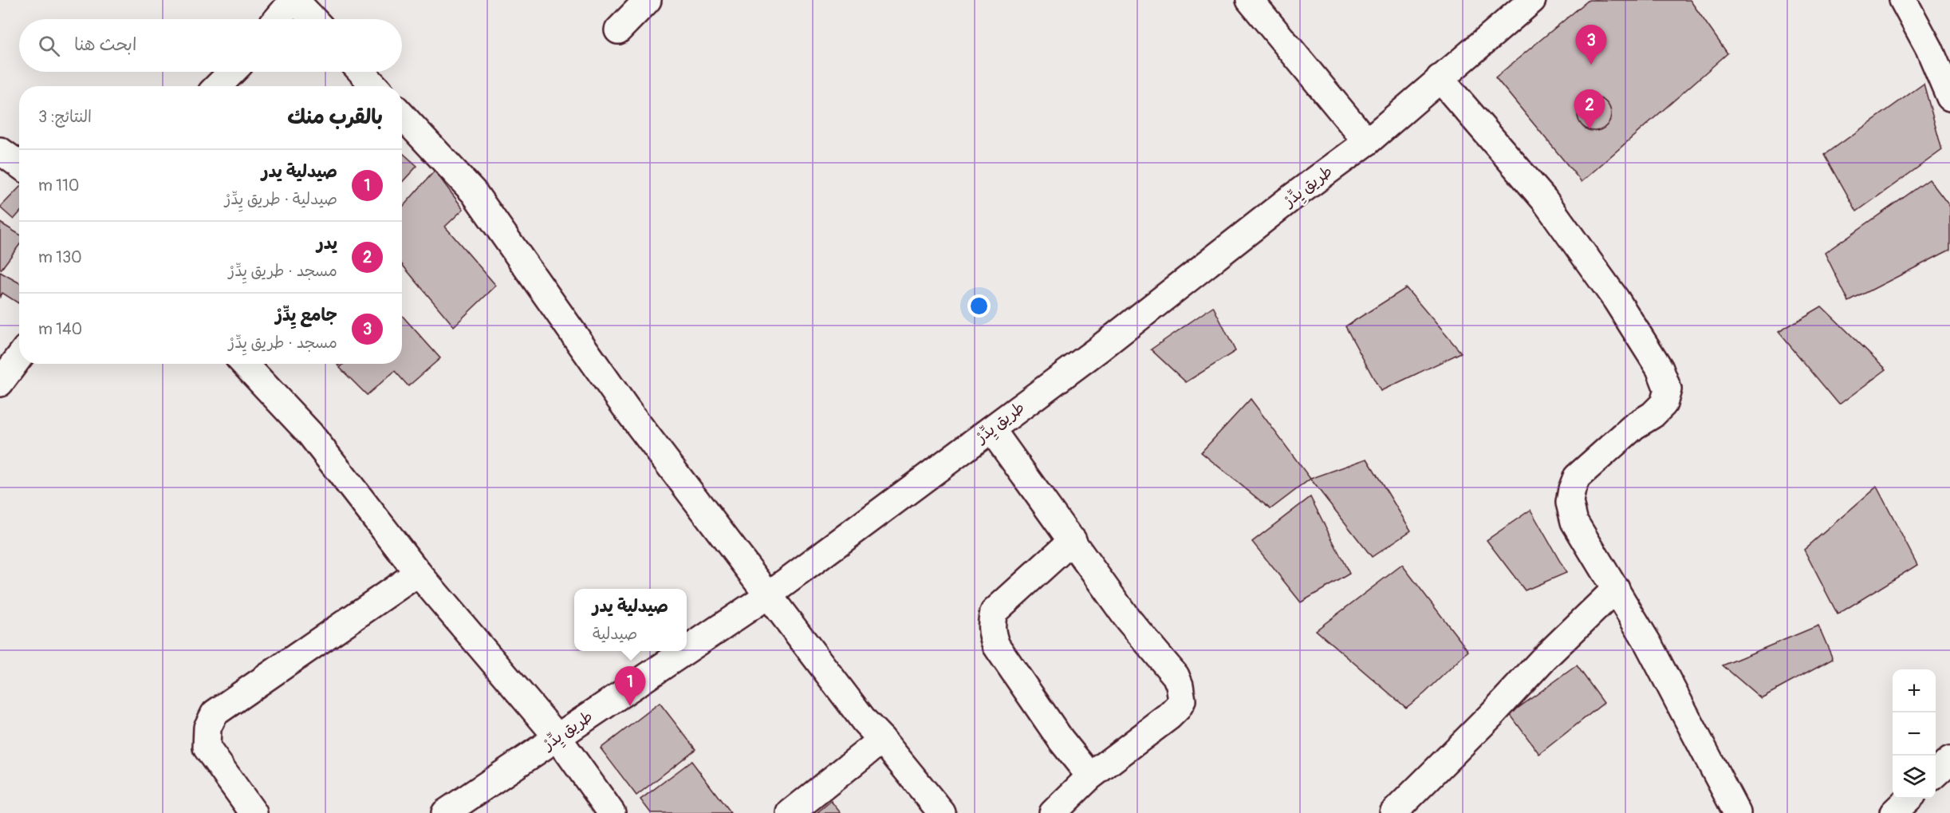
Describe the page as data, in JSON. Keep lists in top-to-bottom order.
{
  "streets": {
    "street": ["طريق يِدِّرْ"]
  },
  "page": {
    "search": "ابحث هنا",
    "pins": ["3", "2", "1"],
    "heading": ["بالقرب منك", "النتائج: 3"],
    "list": [
      {
        "mark": "1",
        "name": "صيدلية يدر",
        "note": "صيدلية · طريق يِدِّرْ",
        "value": "110 m"
      },
      {
        "mark": "2",
        "name": "يدر",
        "note": "مسجد · طريق يِدِّرْ",
        "value": "130 m"
      },
      {
        "mark": "3",
        "name": "جامع يِدِّرْ",
        "note": "مسجد · طريق يِدِّرْ",
        "value": "140 m"
      }
    ],
    "popup": ["صيدلية يدر", "صيدلية"],
    "map_buttons": ["+", "−"]
  }
}
